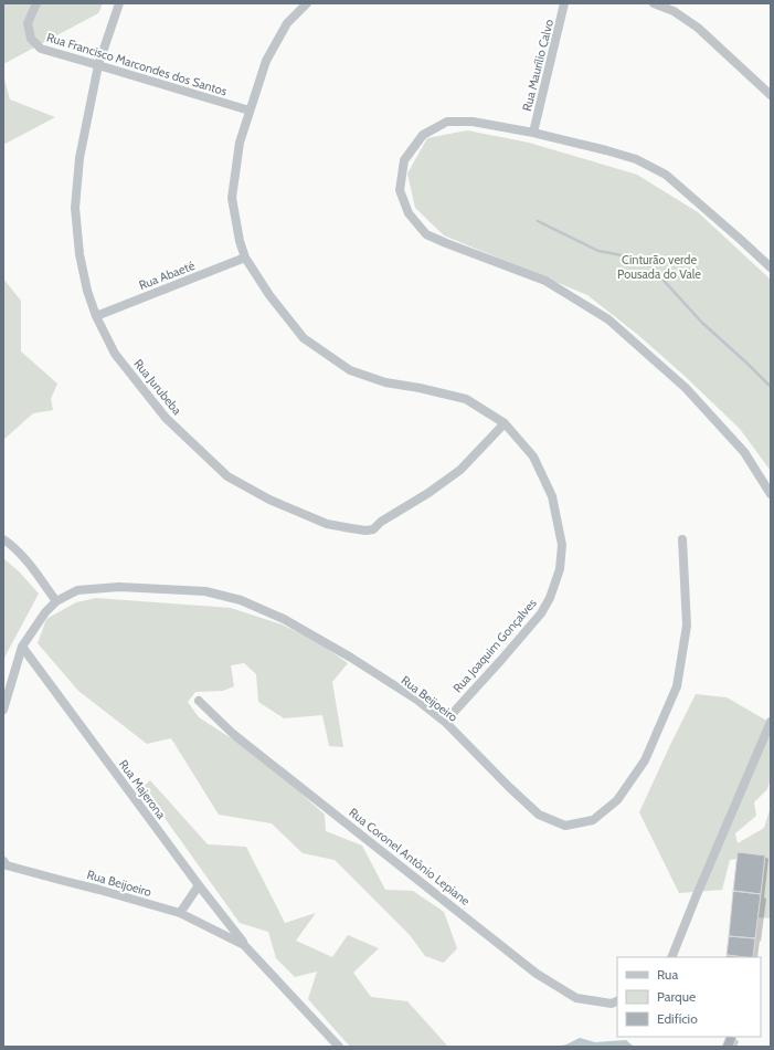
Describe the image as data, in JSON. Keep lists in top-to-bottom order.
{
  "streets": {
    "street": [
      "Rua Francisco Marcondes dos Santos",
      "Rua Maurílio Calvo",
      "Rua Abaeté",
      "Rua Jurubeba",
      "Rua Joaquim Gonçalves",
      "Rua Beijoeiro",
      "Rua Majerona",
      "Rua Coronel Antônio Lepiane"
    ]
  },
  "crossings": [
    ["Rua Francisco Marcondes dos Santos", "Rua Jurubeba"],
    ["Rua Francisco Marcondes dos Santos", "Rua Joaquim Gonçalves"],
    ["Rua Abaeté", "Rua Jurubeba"],
    ["Rua Abaeté", "Rua Joaquim Gonçalves"],
    ["Rua Jurubeba", "Rua Joaquim Gonçalves"],
    ["Rua Joaquim Gonçalves", "Rua Beijoeiro"],
    ["Rua Beijoeiro", "Rua Majerona"]
  ],
  "parks": ["Cinturão verde Pousada do Vale"],
  "legend": ["Rua", "Parque", "Edifício"]
}
